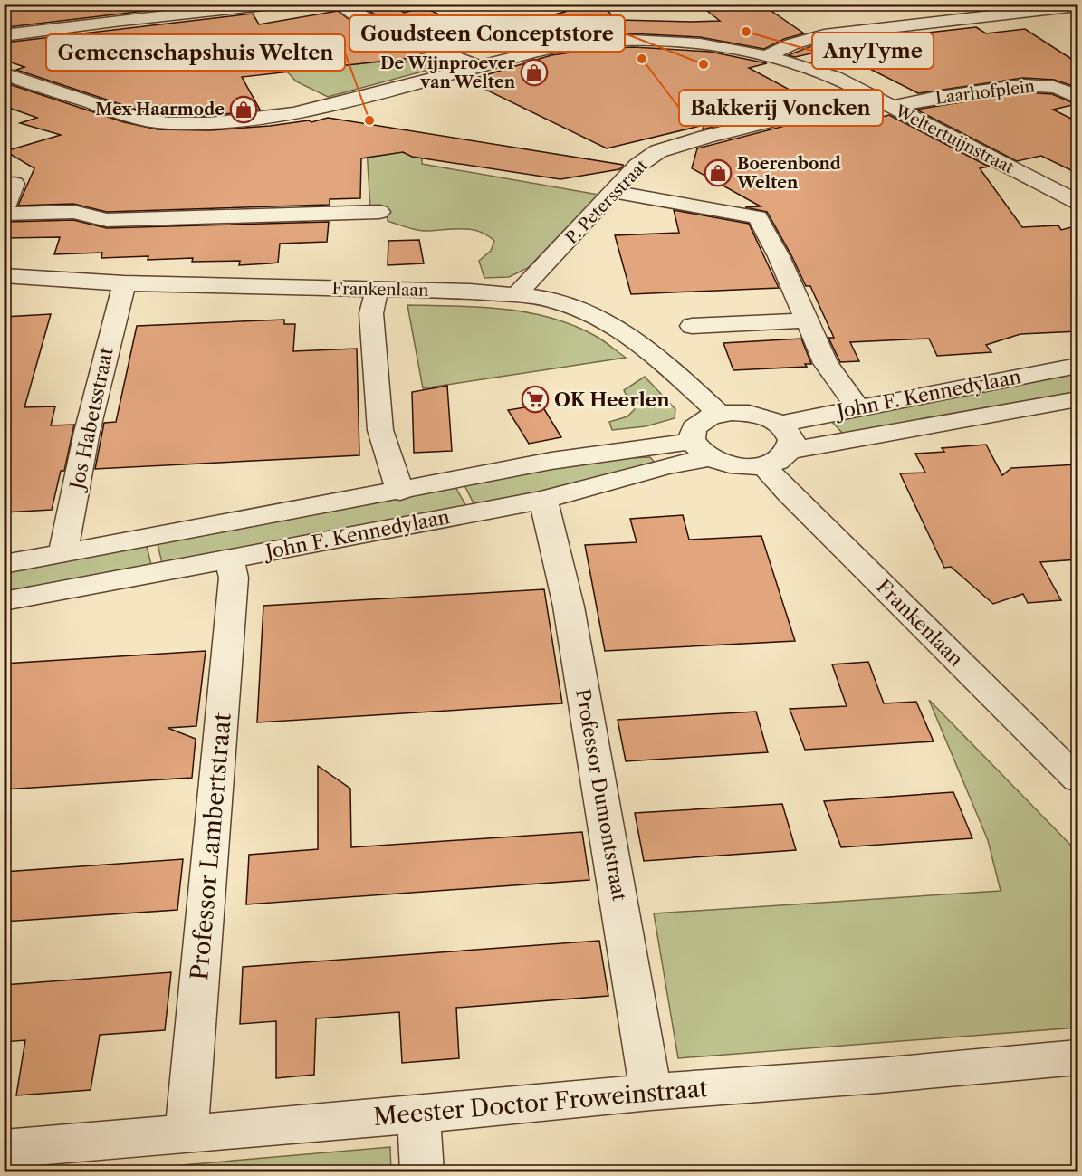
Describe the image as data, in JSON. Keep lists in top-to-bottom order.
{
  "streets": {
    "street": [
      "Laarhofplein",
      "Weltertuijnstraat",
      "P. Petersstraat",
      "Frankenlaan",
      "John F. Kennedylaan",
      "Jos Habetsstraat",
      "Professor Dumontstraat",
      "Professor Lambertstraat",
      "Meester Doctor Froweinstraat"
    ]
  },
  "crossings": [
    ["Laarhofplein", "Weltertuijnstraat"],
    ["Weltertuijnstraat", "P. Petersstraat"],
    ["P. Petersstraat", "Frankenlaan"],
    ["Frankenlaan", "Jos Habetsstraat"],
    ["John F. Kennedylaan", "Jos Habetsstraat"],
    ["John F. Kennedylaan", "Professor Dumontstraat"],
    ["John F. Kennedylaan", "Professor Lambertstraat"],
    ["Professor Dumontstraat", "Meester Doctor Froweinstraat"],
    ["Professor Lambertstraat", "Meester Doctor Froweinstraat"]
  ],
  "places": {
    "other": [
      "AnyTyme",
      "Bakkerij Voncken",
      "Goudsteen Conceptstore",
      "Gemeenschapshuis Welten"
    ],
    "shop": ["De Wijnproever van Welten", "Mex Haarmode", "Boerenbond Welten"],
    "supermarket": ["OK Heerlen"]
  }
}
